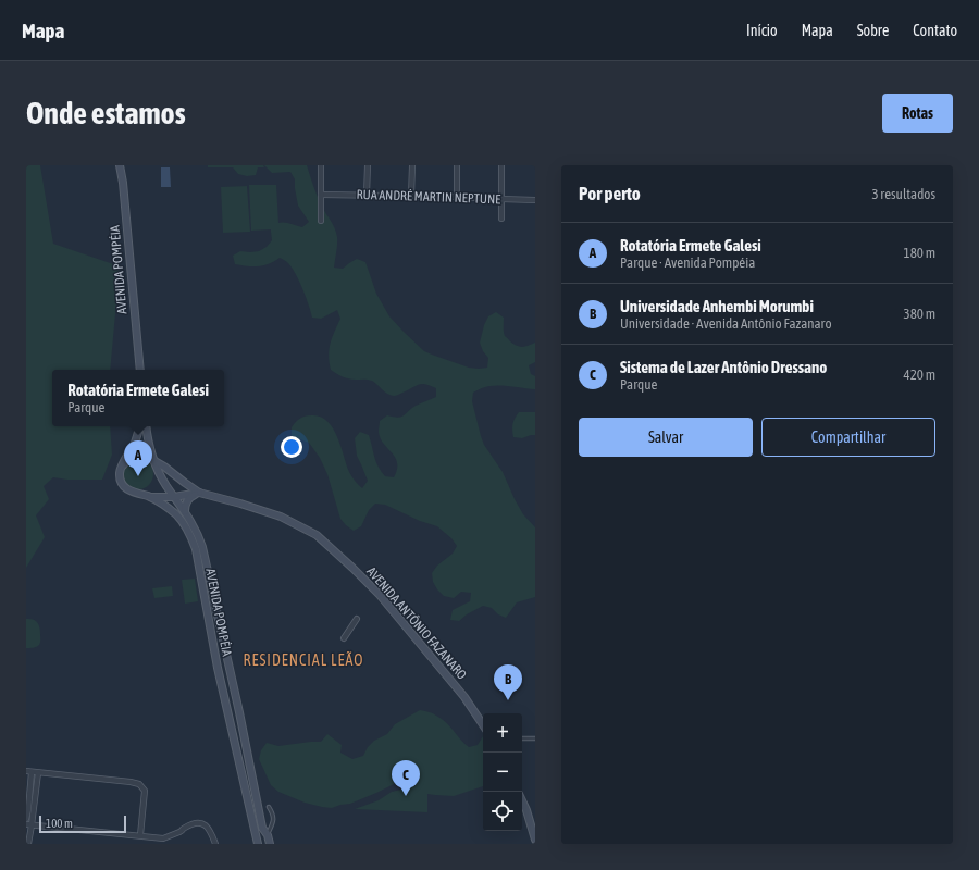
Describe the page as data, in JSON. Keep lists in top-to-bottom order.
{
  "streets": {
    "main road": ["AVENIDA POMPÉIA", "AVENIDA ANTÔNIO FAZANARO"],
    "street": ["RUA ANDRÉ MARTIN NEPTUNE"]
  },
  "crossings": [
    ["AVENIDA POMPÉIA", "AVENIDA ANTÔNIO FAZANARO"]
  ],
  "districts": ["RESIDENCIAL LEÃO"],
  "scale_bar": "100 m",
  "page": {
    "header": "Mapa",
    "nav": [
      "Início",
      "Mapa",
      "Sobre",
      "Contato"
    ],
    "buttons": [
      "Rotas",
      ["Salvar", "Compartilhar"]
    ],
    "title": "Onde estamos",
    "heading": ["Por perto", "3 resultados"],
    "list": [
      {
        "mark": "A",
        "name": "Rotatória Ermete Galesi",
        "note": "Parque · Avenida Pompéia",
        "value": "180 m"
      },
      {
        "mark": "B",
        "name": "Universidade Anhembi Morumbi",
        "note": "Universidade · Avenida Antônio Fazanaro",
        "value": "380 m"
      },
      {
        "mark": "C",
        "name": "Sistema de Lazer Antônio Dressano",
        "note": "Parque",
        "value": "420 m"
      }
    ],
    "popup": ["Rotatória Ermete Galesi", "Parque"],
    "pins": ["A", "B", "C"],
    "map_buttons": ["+", "−"],
    "scale": "100 m"
  }
}
